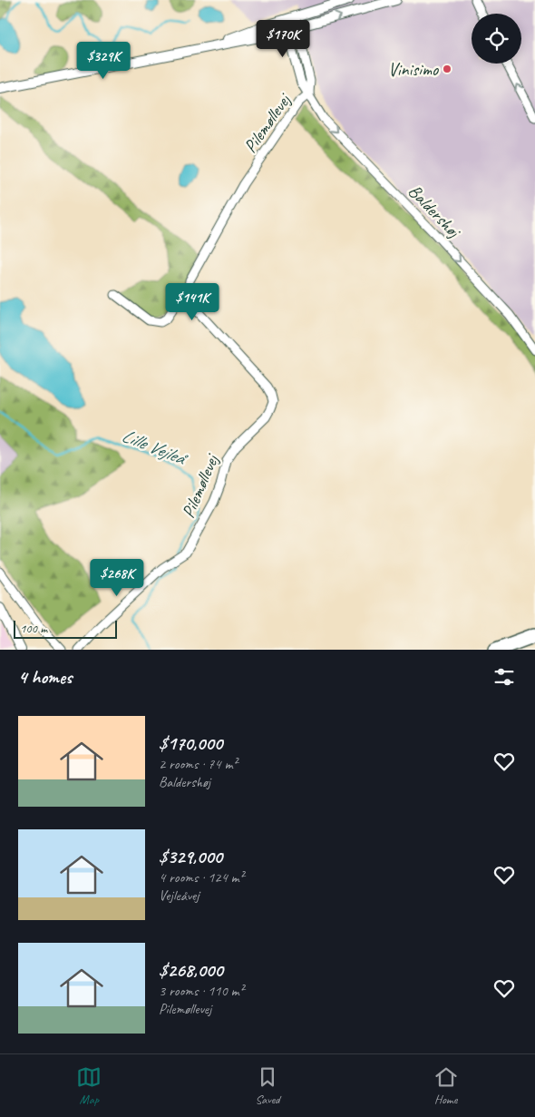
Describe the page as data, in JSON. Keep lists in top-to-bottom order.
{
  "streets": {
    "street": ["Pilemøllevej", "Baldershøj"]
  },
  "crossings": [
    ["Pilemøllevej", "Baldershøj"]
  ],
  "one_way": ["Baldershøj"],
  "water": ["Lille Vejleå"],
  "places": ["Vinisimo"],
  "scale_bar": "100 m",
  "page": {
    "price": [
      "$170K",
      "$329K",
      "$141K",
      "$268K"
    ],
    "scale": "100 m",
    "heading": "4 homes",
    "list": [
      {
        "name": "$170,000",
        "note": "2 rooms · 74 m² · Baldershøj"
      },
      {
        "name": "$329,000",
        "note": "4 rooms · 124 m² · Vejleåvej"
      },
      {
        "name": "$268,000",
        "note": "3 rooms · 110 m² · Pilemøllevej"
      }
    ],
    "tabs": ["Map", "Saved", "Home"]
  }
}
